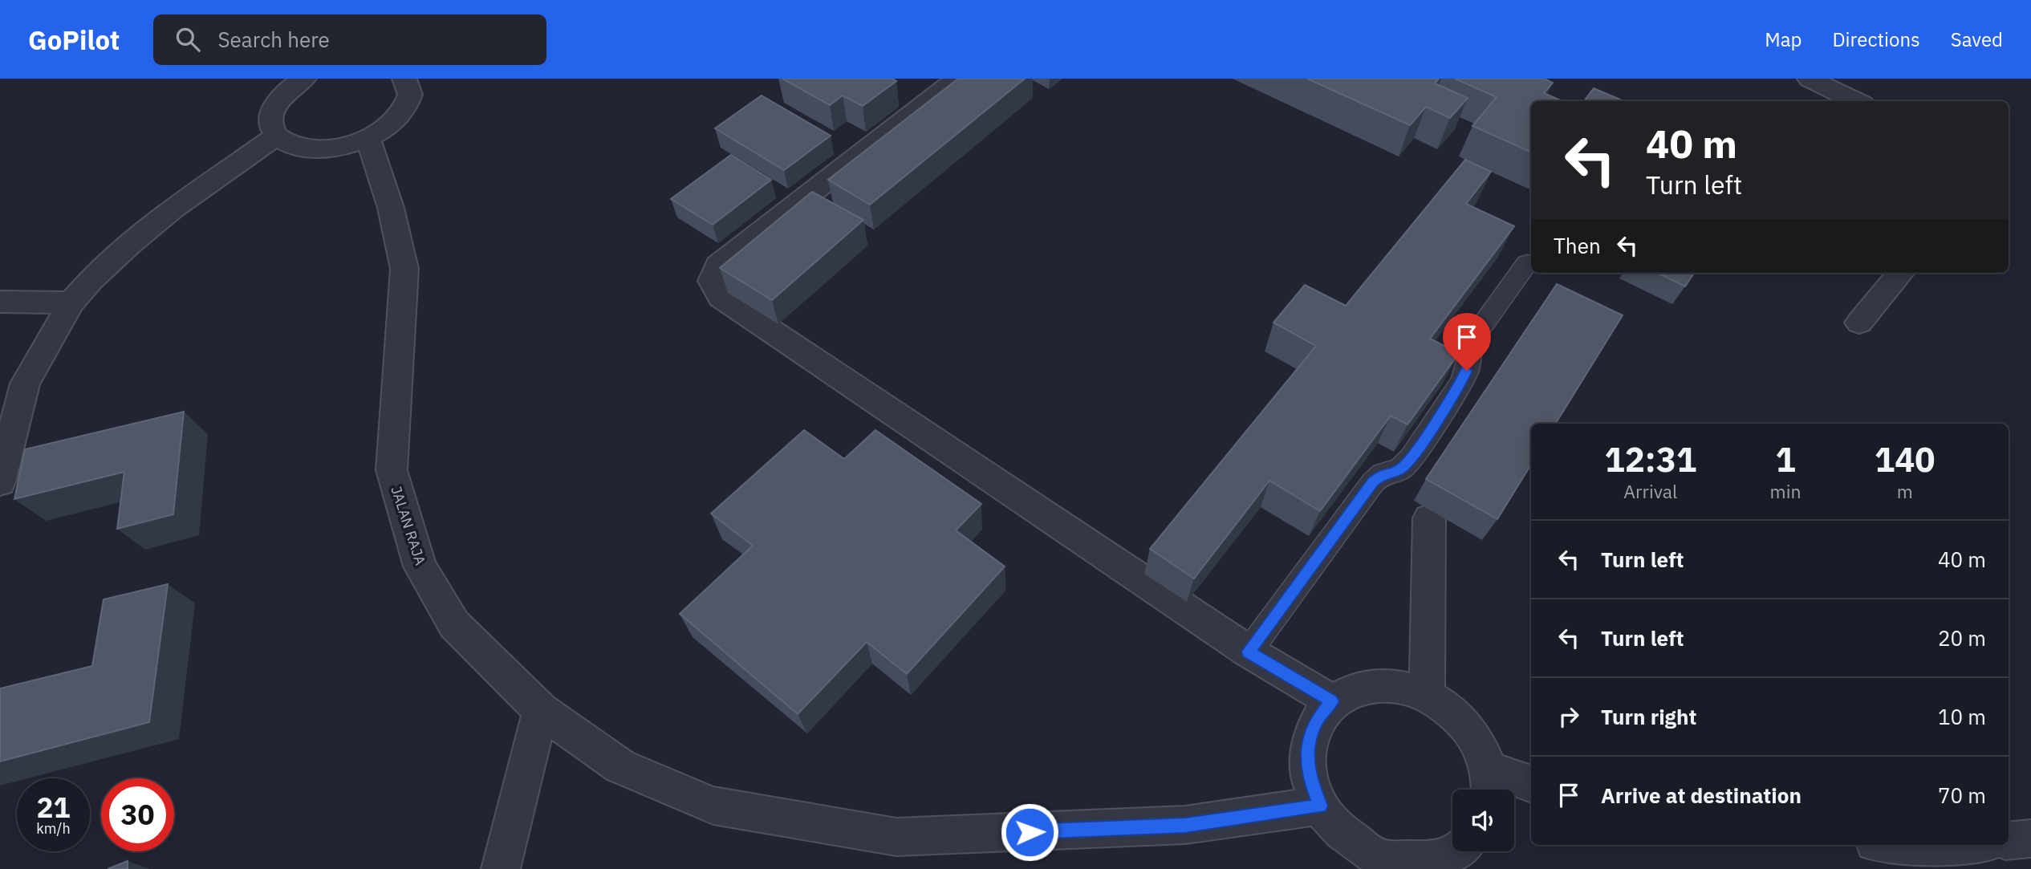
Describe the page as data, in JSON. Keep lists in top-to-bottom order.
{
  "streets": {
    "street": ["JALAN RAJA"]
  },
  "page": {
    "header": "GoPilot",
    "search": "Search here",
    "nav": ["Map", "Directions", "Saved"],
    "turn": ["40 m", "Turn left"],
    "then": "Then",
    "eta": [
      "12:31",
      "Arrival",
      "1",
      "min",
      "140",
      "m"
    ],
    "list": [
      {
        "name": "Turn left",
        "value": "40 m"
      },
      {
        "name": "Turn left",
        "value": "20 m"
      },
      {
        "name": "Turn right",
        "value": "10 m"
      },
      {
        "name": "Arrive at destination",
        "value": "70 m"
      }
    ],
    "speed": "21 km/h",
    "limit": "30"
  }
}
